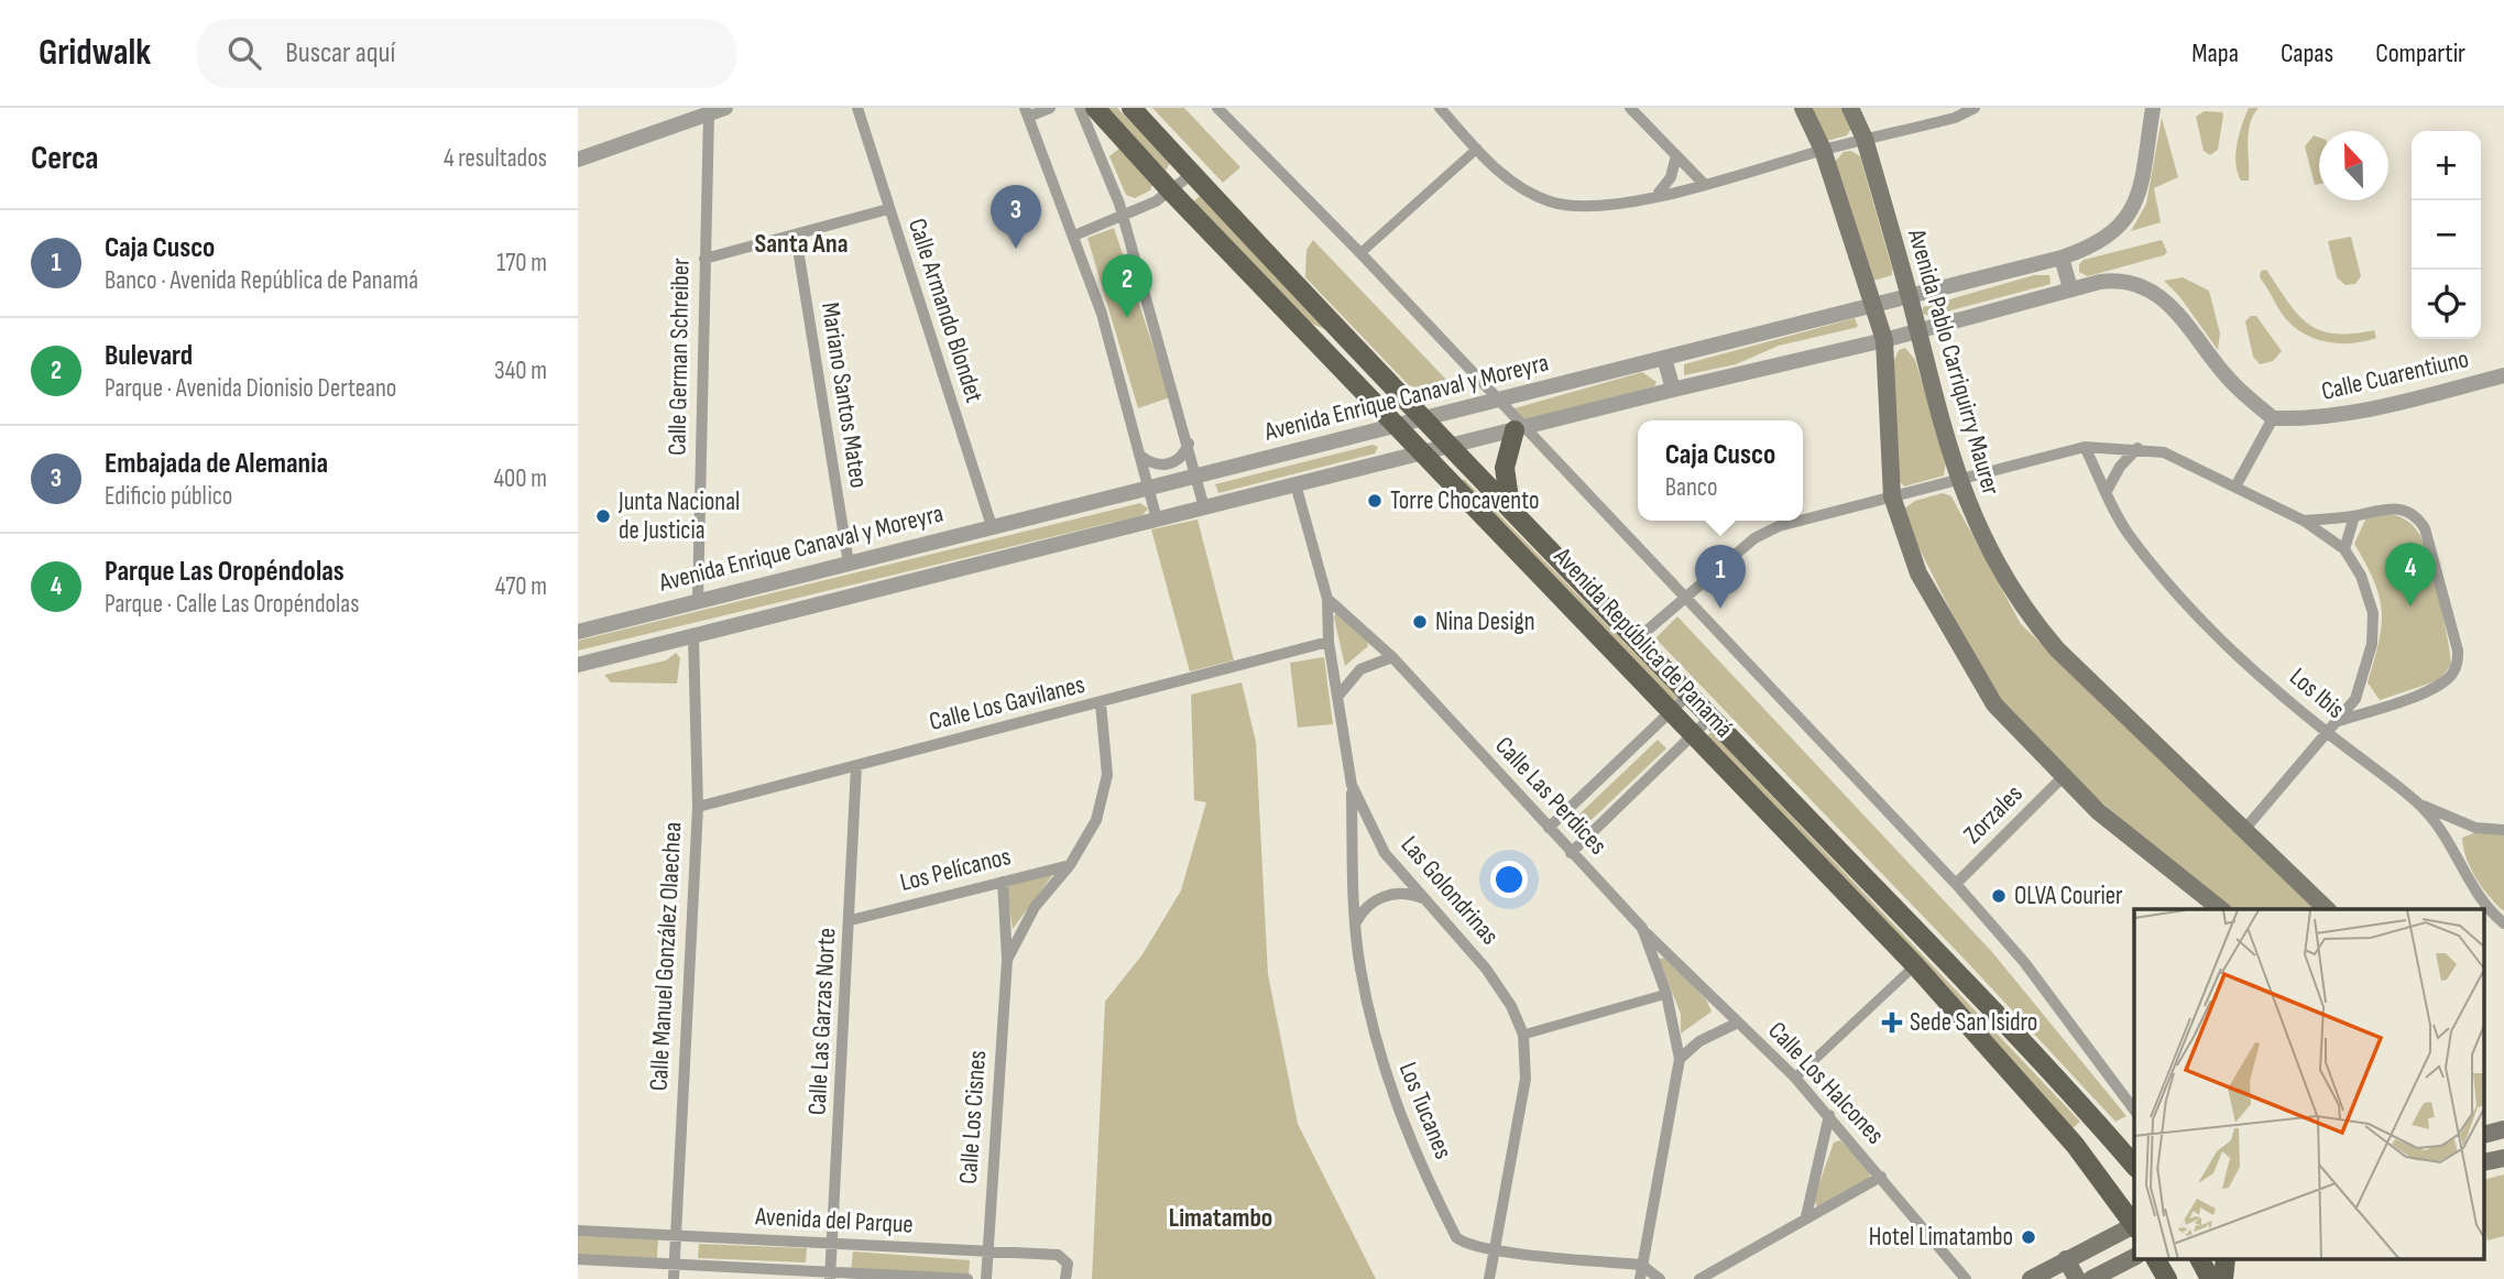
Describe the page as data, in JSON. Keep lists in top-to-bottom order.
{
  "streets": {
    "main road": ["Avenida Pablo Carriquirry Maurer", "Avenida República de Panamá"],
    "street": [
      "Calle Armando Blondet",
      "Calle German Schreiber",
      "Calle Cuarentiuno",
      "Mariano Santos Mateo",
      "Avenida Enrique Canaval y Moreyra",
      "Los Ibis",
      "Calle Los Gavilanes",
      "Calle Las Perdices",
      "Zorzales",
      "Los Pelícanos",
      "Las Golondrinas",
      "Calle Manuel González Olaechea",
      "Calle Las Garzas Norte",
      "Calle Los Halcones",
      "Los Tucanes",
      "Calle Los Cisnes",
      "Avenida del Parque"
    ]
  },
  "crossings": [
    ["Calle Armando Blondet", "Avenida Enrique Canaval y Moreyra"],
    ["Calle German Schreiber", "Avenida Enrique Canaval y Moreyra"],
    ["Avenida Pablo Carriquirry Maurer", "Avenida Enrique Canaval y Moreyra"],
    ["Mariano Santos Mateo", "Avenida Enrique Canaval y Moreyra"],
    ["Avenida Enrique Canaval y Moreyra", "Avenida República de Panamá"],
    ["Calle Los Gavilanes", "Las Golondrinas"],
    ["Calle Los Gavilanes", "Calle Manuel González Olaechea"],
    ["Calle Los Gavilanes", "Calle Las Garzas Norte"],
    ["Calle Los Gavilanes", "Calle Los Cisnes"],
    ["Calle Las Perdices", "Las Golondrinas"],
    ["Calle Las Perdices", "Calle Los Halcones"],
    ["Calle Las Perdices", "Los Tucanes"],
    ["Los Pelícanos", "Calle Las Garzas Norte"],
    ["Los Pelícanos", "Calle Los Cisnes"],
    ["Las Golondrinas", "Los Tucanes"],
    ["Calle Manuel González Olaechea", "Avenida del Parque"],
    ["Calle Las Garzas Norte", "Avenida del Parque"],
    ["Calle Los Cisnes", "Avenida del Parque"]
  ],
  "districts": ["Santa Ana", "Limatambo"],
  "places": {
    "other": [
      "Torre Chocavento",
      "Junta Nacional de Justicia",
      "Nina Design",
      "OLVA Courier",
      "Hotel Limatambo"
    ],
    "health": ["Sede San Isidro"]
  },
  "north": "top",
  "page": {
    "header": "Gridwalk",
    "search": "Buscar aquí",
    "nav": ["Mapa", "Capas", "Compartir"],
    "heading": ["Cerca", "4 resultados"],
    "map_buttons": ["+", "−"],
    "pins": [
      "3",
      "2",
      "4",
      "1"
    ],
    "list": [
      {
        "mark": "1",
        "name": "Caja Cusco",
        "note": "Banco · Avenida República de Panamá",
        "value": "170 m"
      },
      {
        "mark": "2",
        "name": "Bulevard",
        "note": "Parque · Avenida Dionisio Derteano",
        "value": "340 m"
      },
      {
        "mark": "3",
        "name": "Embajada de Alemania",
        "note": "Edificio público",
        "value": "400 m"
      },
      {
        "mark": "4",
        "name": "Parque Las Oropéndolas",
        "note": "Parque · Calle Las Oropéndolas",
        "value": "470 m"
      }
    ],
    "popup": ["Caja Cusco", "Banco"]
  }
}
